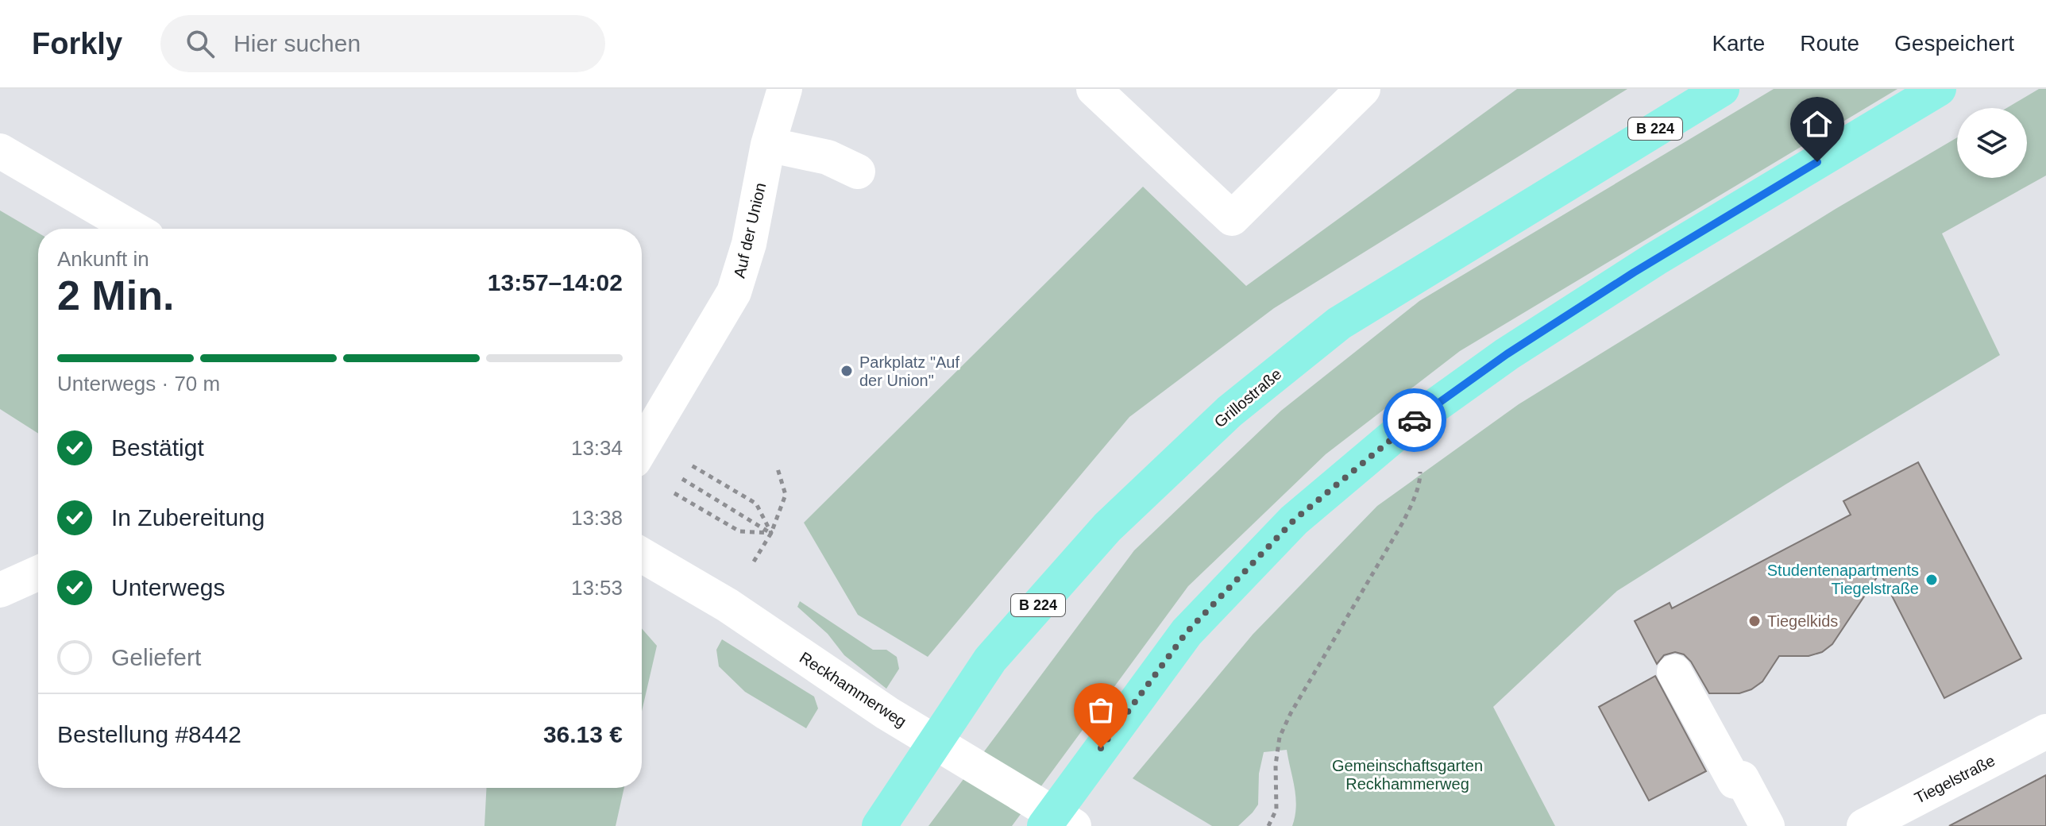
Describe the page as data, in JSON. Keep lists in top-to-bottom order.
{
  "streets": {
    "main road": ["B 224", "Grillostraße"],
    "street": ["Auf der Union", "Reckhammerweg", "Tiegelstraße"]
  },
  "parks": ["Gemeinschaftsgarten Reckhammerweg"],
  "places": ["Parkplatz \"Auf der Union\"", "Studentenapartments Tiegelstraße", "Tiegelkids"],
  "page": {
    "header": "Forkly",
    "search": "Hier suchen",
    "nav": ["Karte", "Route", "Gespeichert"],
    "heading": ["2 Min.", "Ankunft in", "13:57–14:02"],
    "panel": ["Bestellung #8442", "36.13 €"],
    "bar": "Unterwegs · 70 m",
    "list": [
      ["Bestätigt", "13:34"],
      ["In Zubereitung", "13:38"],
      ["Unterwegs", "13:53"],
      "Geliefert"
    ]
  }
}
